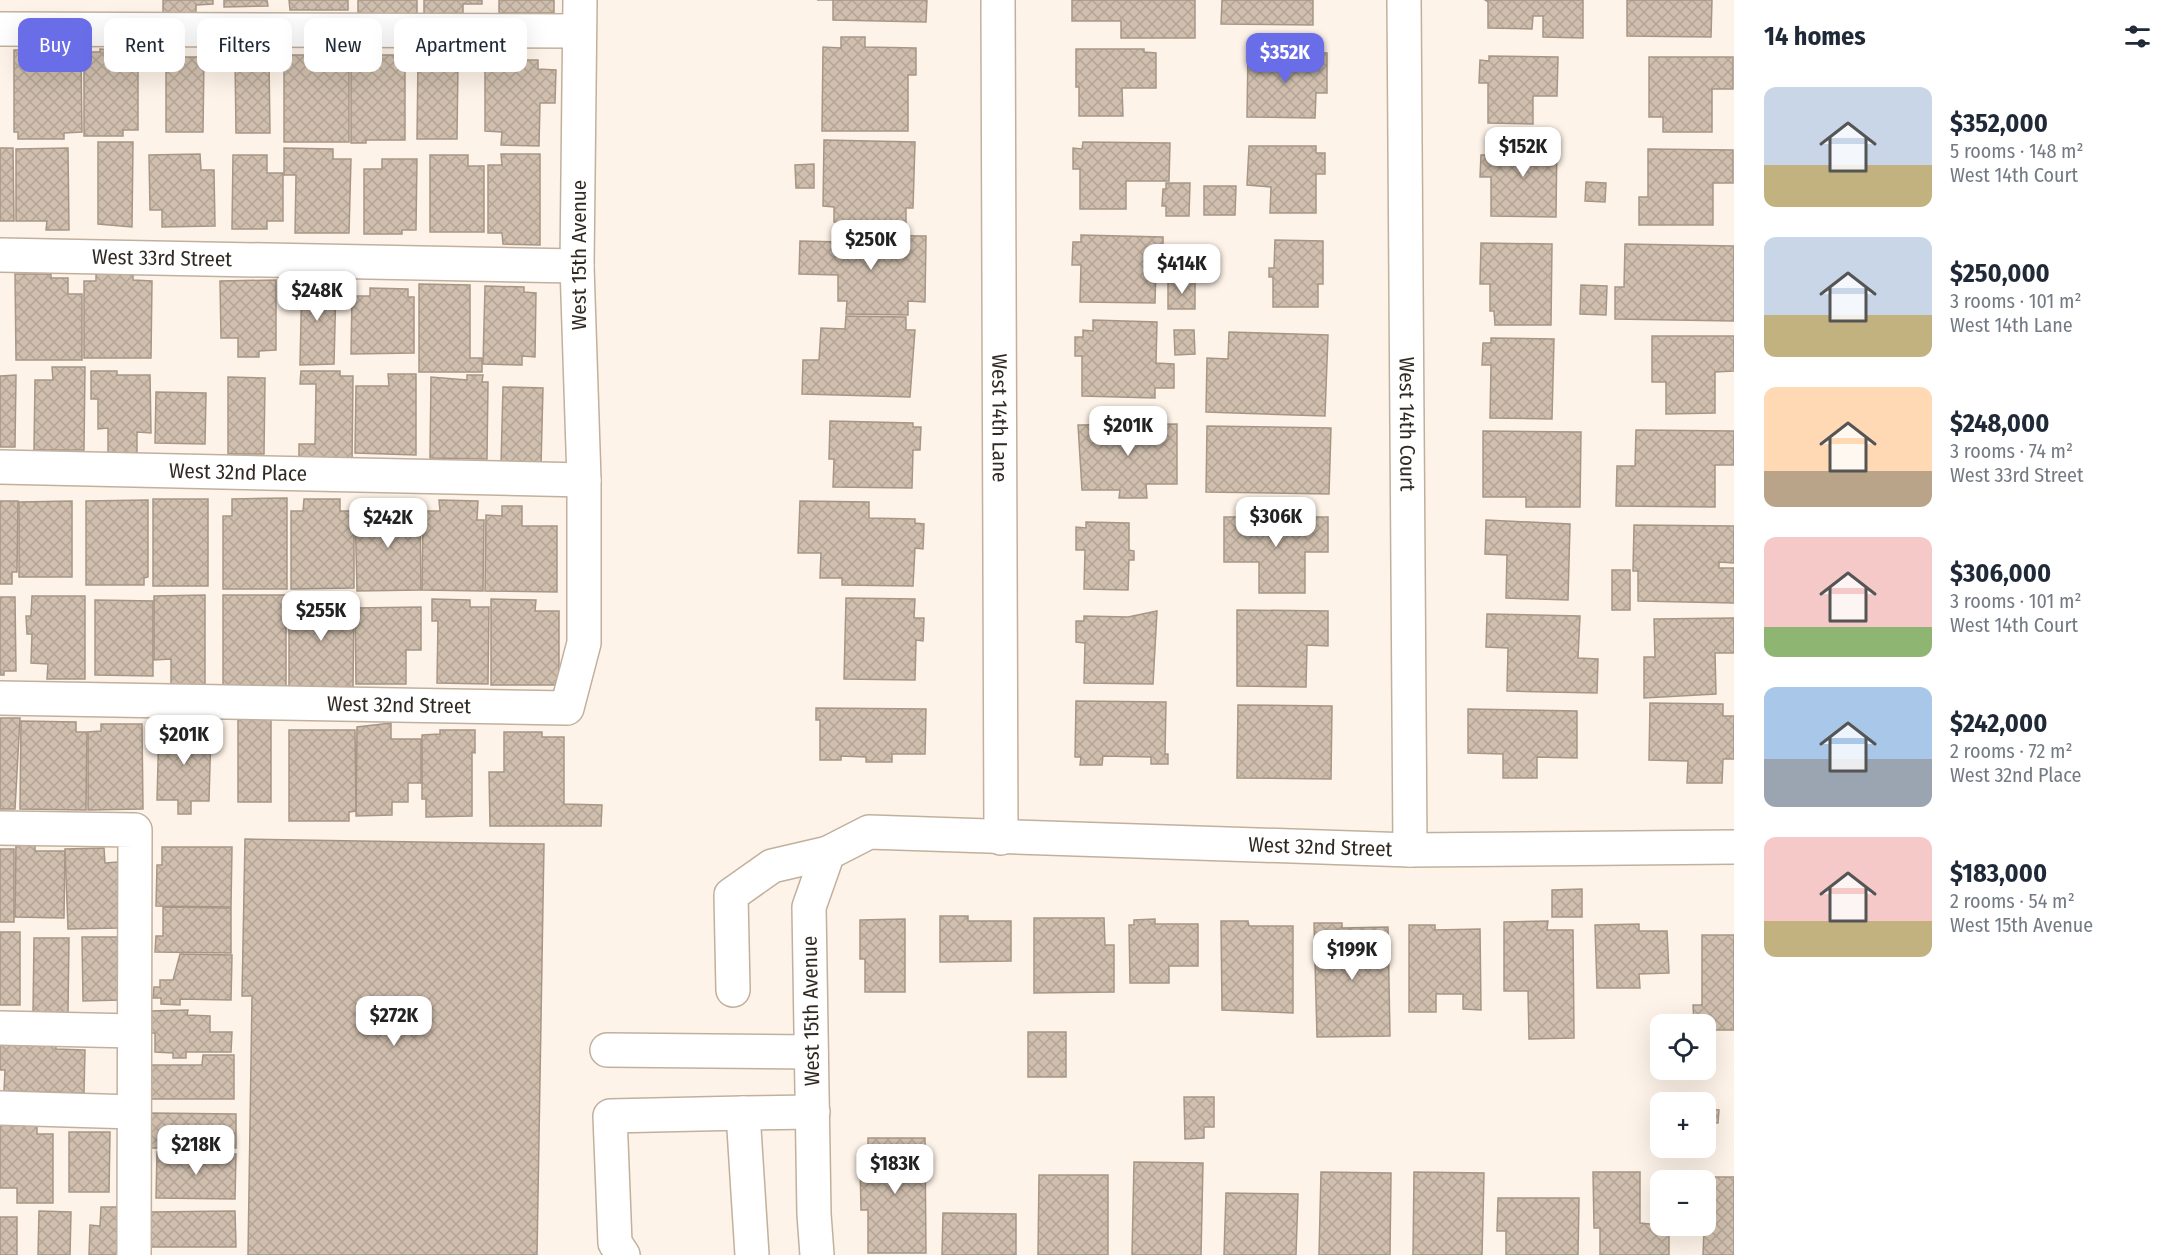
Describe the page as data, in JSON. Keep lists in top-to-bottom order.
{
  "streets": {
    "street": [
      "West 15th Avenue",
      "West 33rd Street",
      "West 14th Lane",
      "West 14th Court",
      "West 32nd Place",
      "West 32nd Street"
    ]
  },
  "crossings": [
    ["West 15th Avenue", "West 33rd Street"],
    ["West 15th Avenue", "West 32nd Place"],
    ["West 15th Avenue", "West 32nd Street"],
    ["West 14th Lane", "West 32nd Street"],
    ["West 14th Court", "West 32nd Street"],
    ["West 32nd Place", "West 32nd Street"]
  ],
  "page": {
    "heading": "14 homes",
    "chip": [
      "Buy",
      "Rent",
      "Filters",
      "New",
      "Apartment"
    ],
    "price": [
      "$352K",
      "$152K",
      "$250K",
      "$414K",
      "$248K",
      "$201K",
      "$306K",
      "$242K",
      "$255K",
      "$201K",
      "$199K",
      "$272K",
      "$218K",
      "$183K"
    ],
    "list": [
      {
        "name": "$352,000",
        "note": "5 rooms · 148 m² · West 14th Court"
      },
      {
        "name": "$250,000",
        "note": "3 rooms · 101 m² · West 14th Lane"
      },
      {
        "name": "$248,000",
        "note": "3 rooms · 74 m² · West 33rd Street"
      },
      {
        "name": "$306,000",
        "note": "3 rooms · 101 m² · West 14th Court"
      },
      {
        "name": "$242,000",
        "note": "2 rooms · 72 m² · West 32nd Place"
      },
      {
        "name": "$183,000",
        "note": "2 rooms · 54 m² · West 15th Avenue"
      }
    ],
    "map_buttons": ["+", "−"]
  }
}
